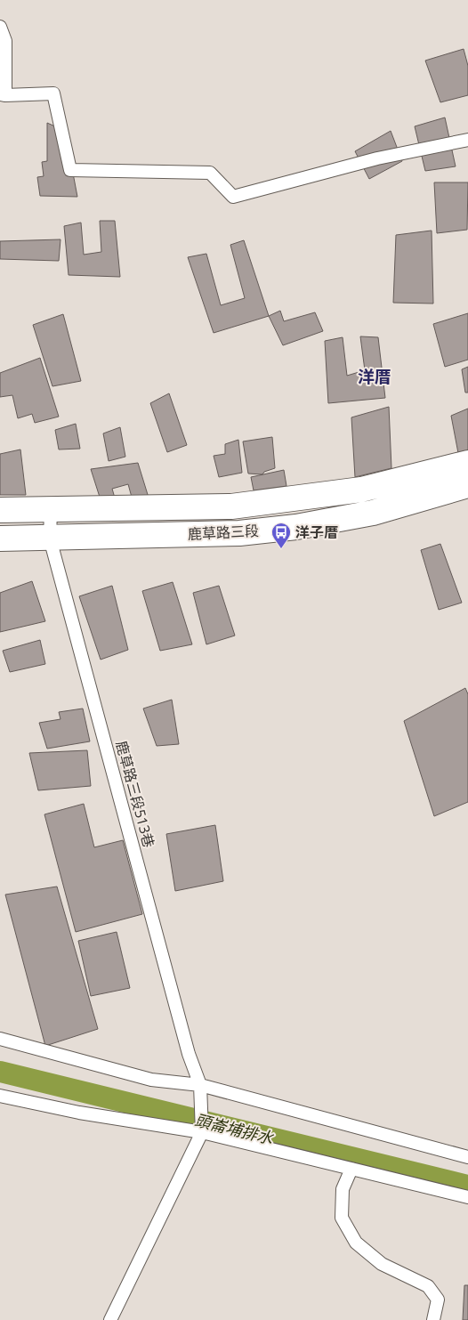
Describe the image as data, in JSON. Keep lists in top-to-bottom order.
{
  "streets": {
    "main road": ["鹿草路三段"],
    "lane": ["鹿草路三段513巷"]
  },
  "crossings": [
    ["鹿草路三段", "鹿草路三段513巷"]
  ],
  "districts": ["洋厝"],
  "water": ["頭崙埔排水"],
  "places": {
    "bus stop": ["洋子厝"]
  }
}
